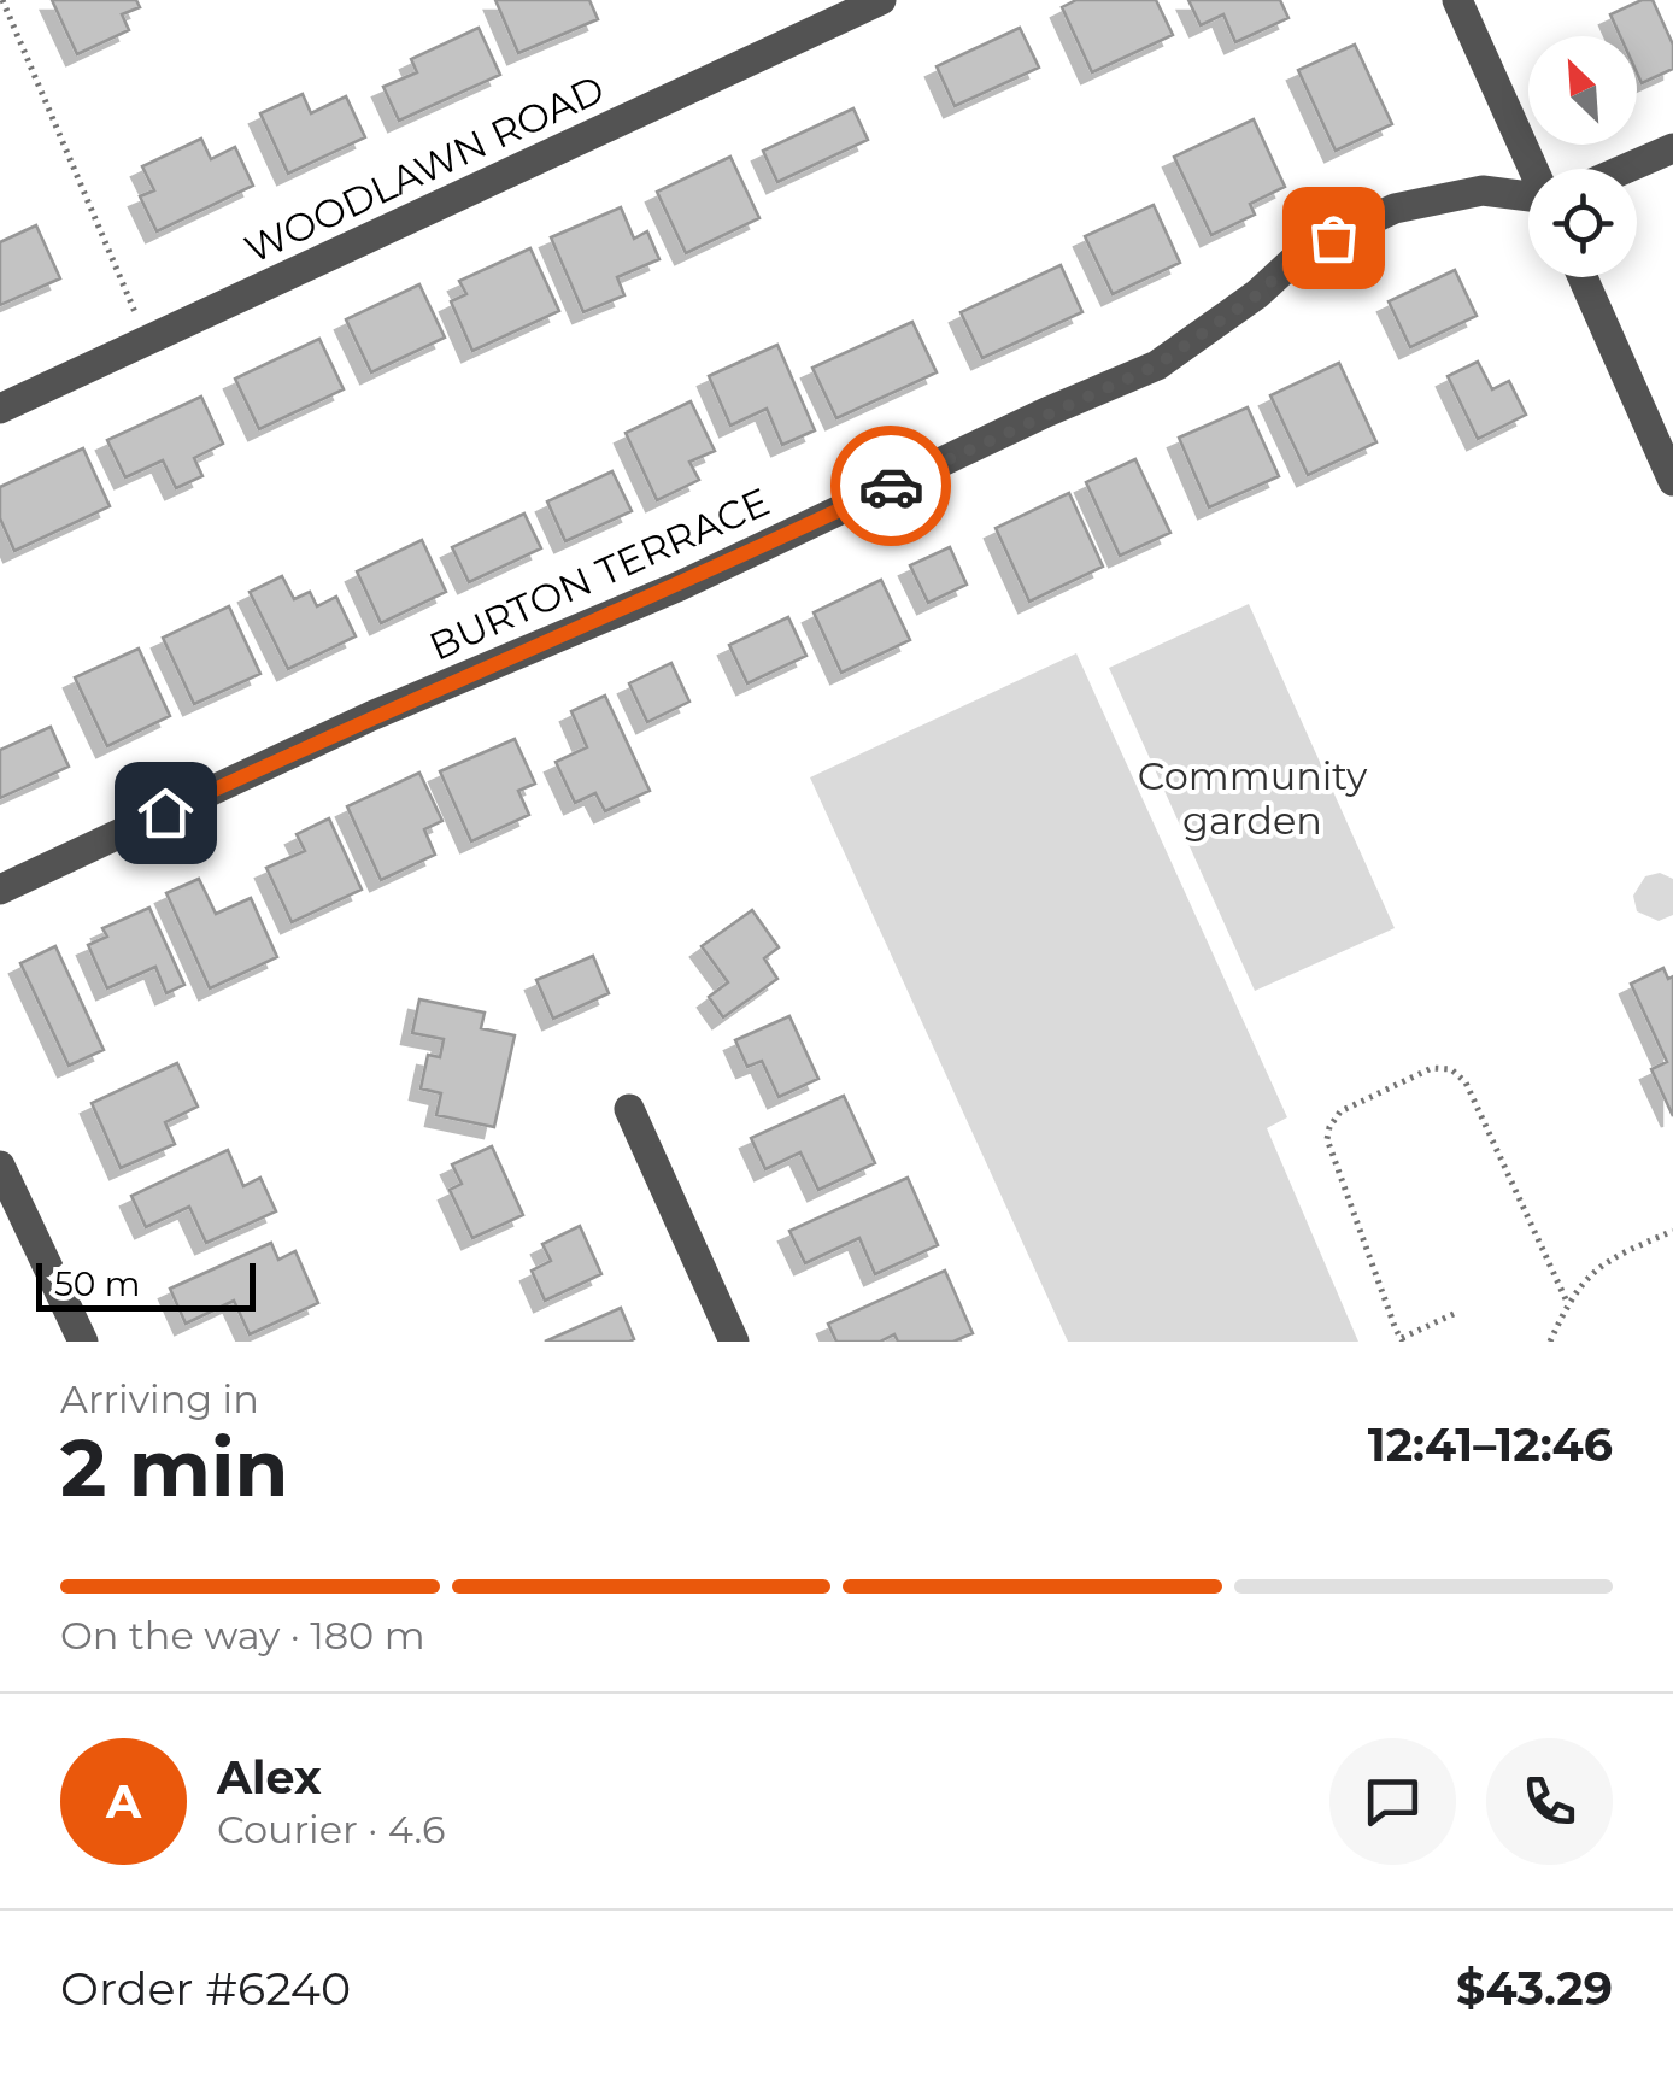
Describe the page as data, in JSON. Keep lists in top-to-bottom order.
{
  "streets": {
    "street": ["WOODLAWN ROAD", "BURTON TERRACE"]
  },
  "parks": ["Community garden"],
  "scale_bar": "50 m",
  "north": "top left",
  "page": {
    "scale": "50 m",
    "heading": ["2 min", "Arriving in", "12:41–12:46"],
    "panel": [
      "Alex",
      "Courier · 4.6",
      "Order #6240",
      "$43.29"
    ],
    "bar": "On the way · 180 m",
    "round": "A"
  }
}
